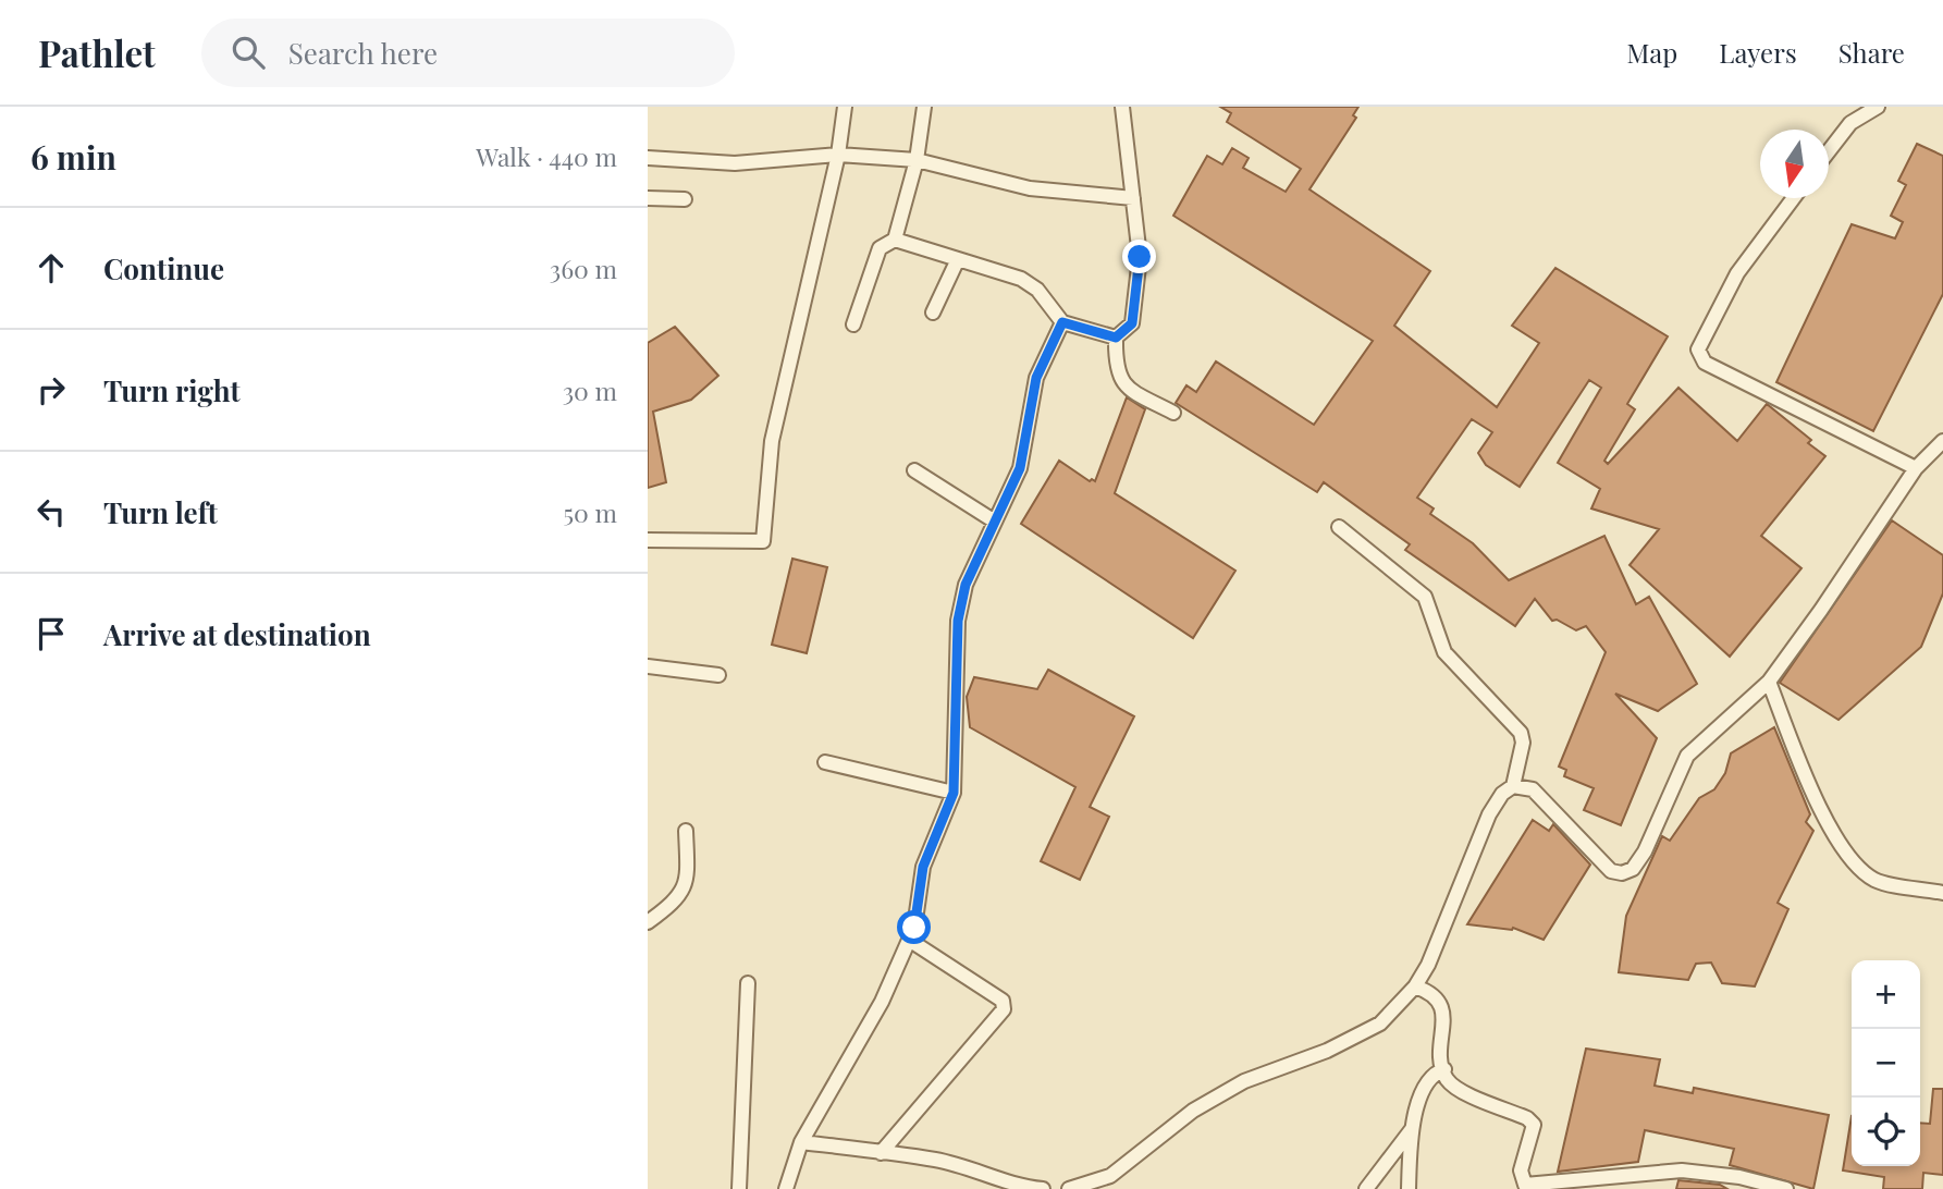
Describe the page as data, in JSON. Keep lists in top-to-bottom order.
{
  "north": "bottom",
  "page": {
    "header": "Pathlet",
    "search": "Search here",
    "nav": ["Map", "Layers", "Share"],
    "heading": ["6 min", "Walk · 440 m"],
    "list": [
      ["Continue", "360 m"],
      ["Turn right", "30 m"],
      ["Turn left", "50 m"],
      "Arrive at destination"
    ],
    "map_buttons": ["+", "−"]
  }
}
